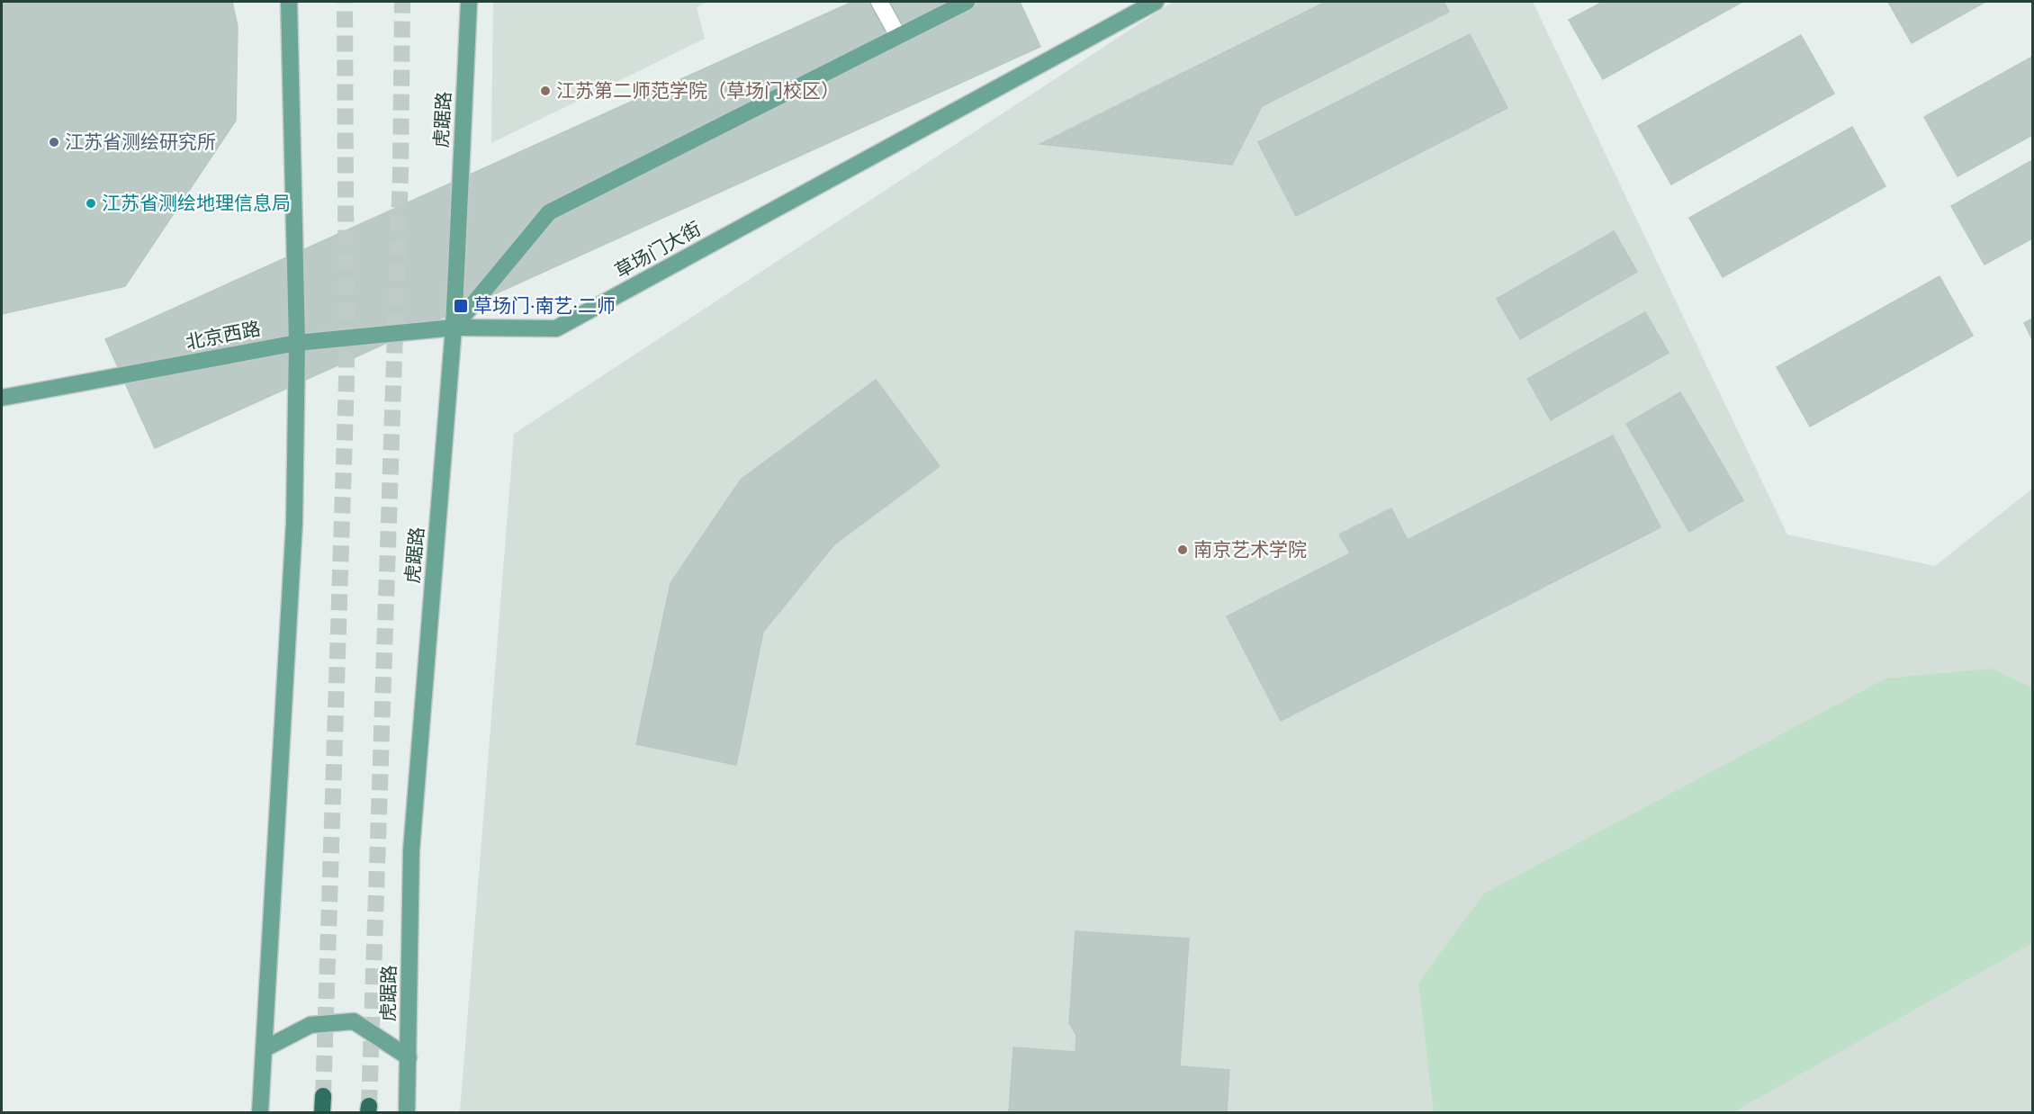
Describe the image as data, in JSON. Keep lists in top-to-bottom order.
{
  "streets": {
    "main road": ["虎踞路", "草场门大街", "北京西路"]
  },
  "crossings": [
    ["虎踞路", "草场门大街"],
    ["虎踞路", "北京西路"],
    ["草场门大街", "北京西路"]
  ],
  "places": {
    "other": [
      "江苏第二师范学院（草场门校区）",
      "江苏省测绘研究所",
      "江苏省测绘地理信息局",
      "南京艺术学院"
    ],
    "transit": ["草场门·南艺·二师"]
  }
}
